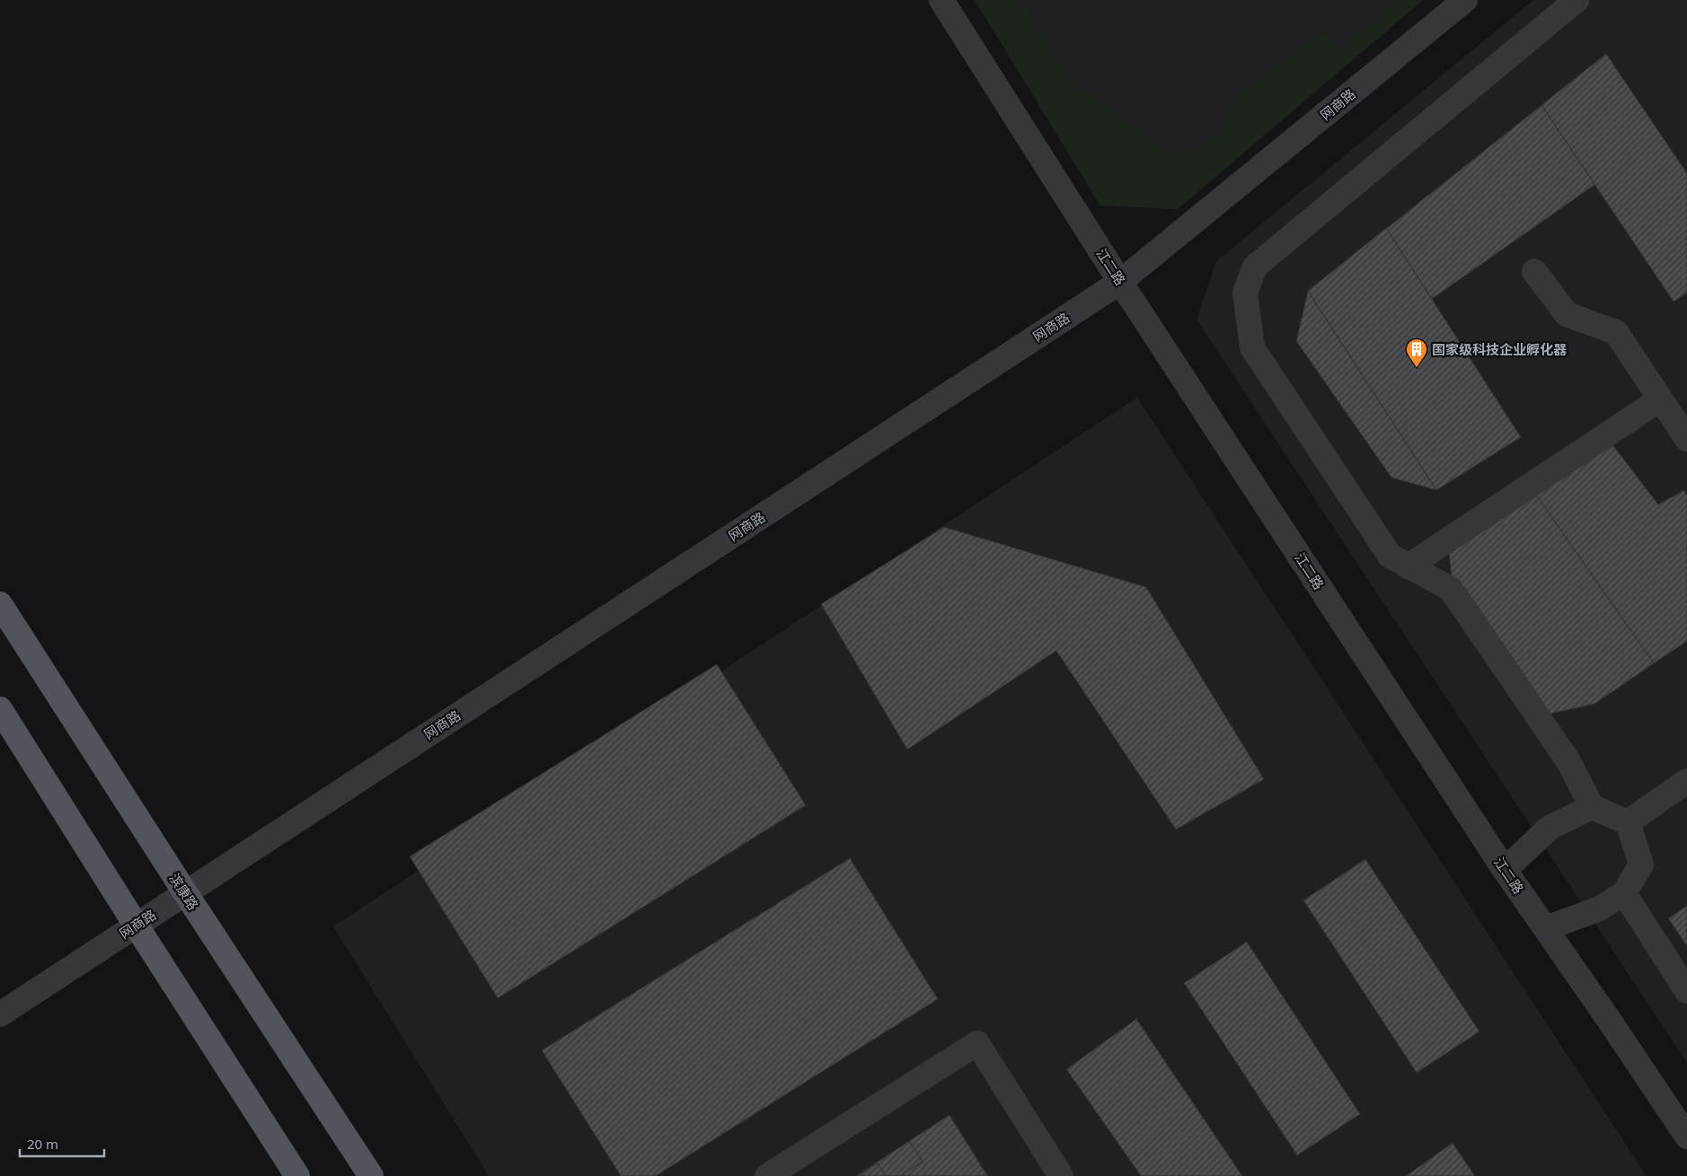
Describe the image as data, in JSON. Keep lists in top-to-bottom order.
{
  "streets": {
    "main road": ["滨康路"],
    "street": ["网商路", "江二路"]
  },
  "crossings": [
    ["网商路", "江二路"],
    ["网商路", "滨康路"]
  ],
  "places": {
    "building": ["国家级科技企业孵化器"]
  },
  "scale_bar": "20 m"
}
